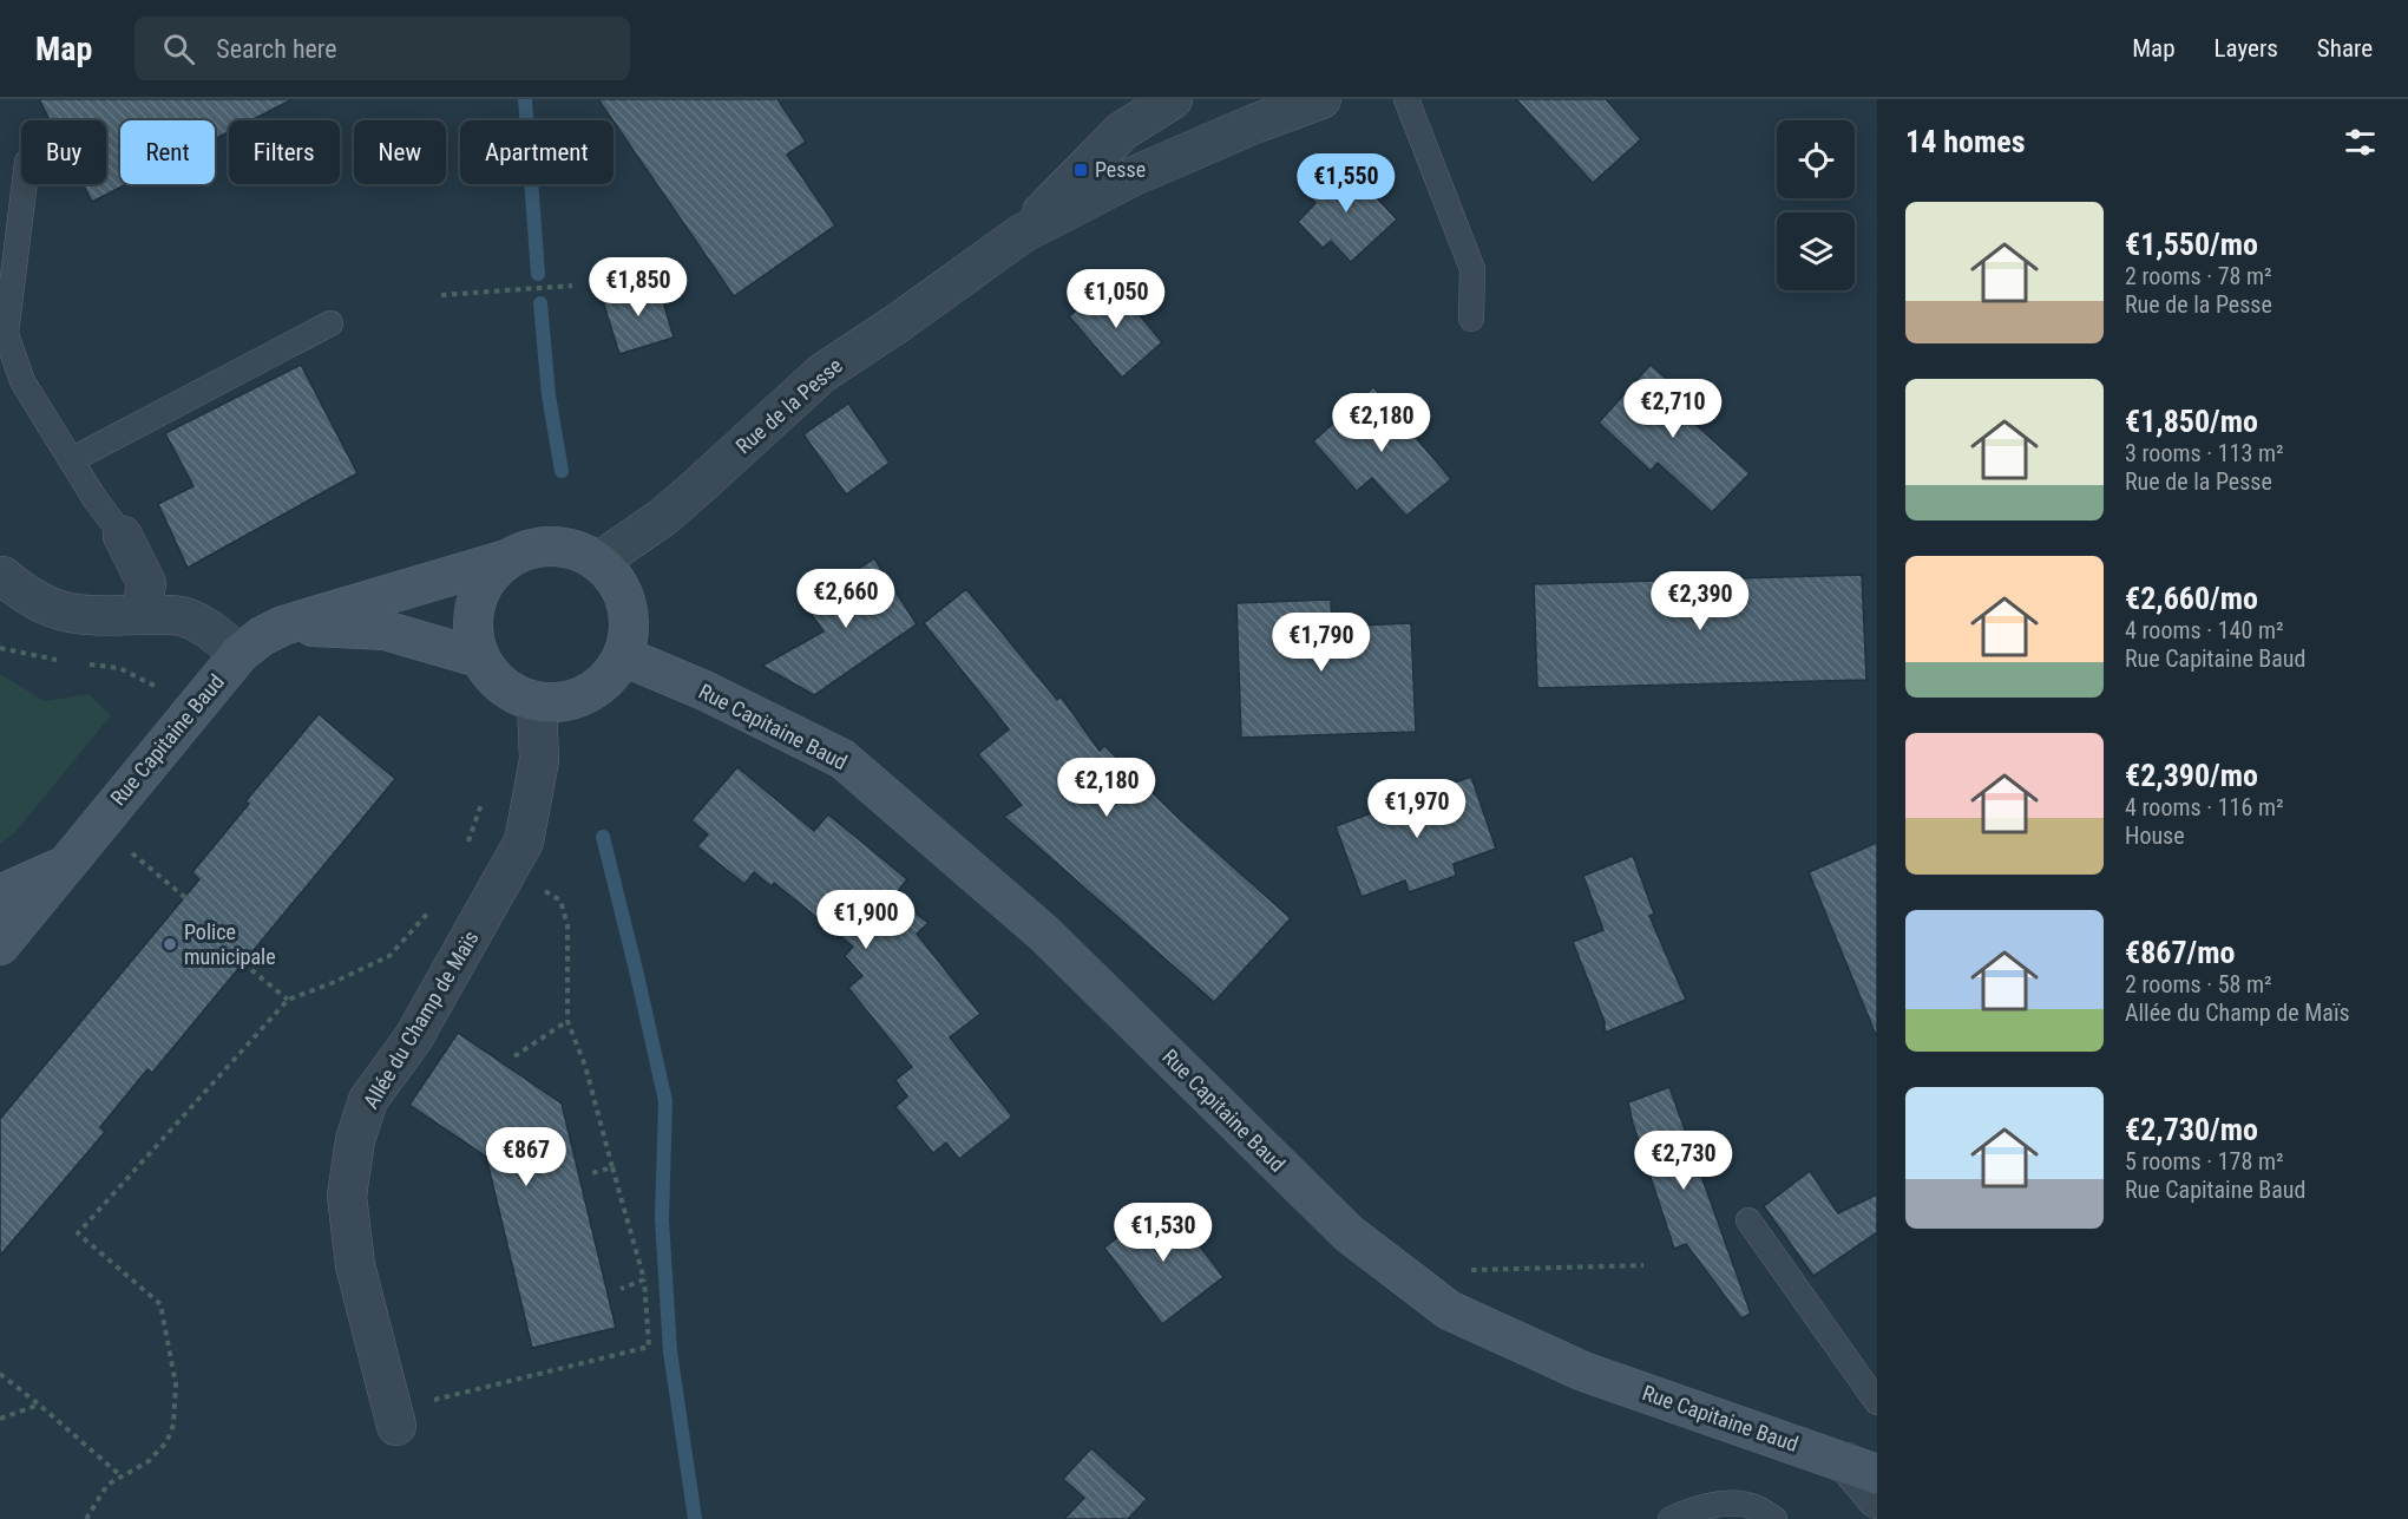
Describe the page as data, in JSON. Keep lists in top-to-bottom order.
{
  "streets": {
    "main road": ["Rue Capitaine Baud"],
    "street": ["Rue de la Pesse", "Allée du Champ de Maïs"]
  },
  "crossings": [
    ["Rue de la Pesse", "Rue Capitaine Baud"],
    ["Rue de la Pesse", "Allée du Champ de Maïs"],
    ["Rue Capitaine Baud", "Allée du Champ de Maïs"]
  ],
  "places": {
    "transit": ["Pesse"],
    "other": ["Police municipale"]
  },
  "page": {
    "header": "Map",
    "search": "Search here",
    "nav": ["Map", "Layers", "Share"],
    "heading": "14 homes",
    "chip": [
      "Buy",
      "Rent",
      "Filters",
      "New",
      "Apartment"
    ],
    "price": [
      "€1,550",
      "€1,850",
      "€1,050",
      "€2,710",
      "€2,180",
      "€2,660",
      "€2,390",
      "€1,790",
      "€2,180",
      "€1,970",
      "€1,900",
      "€867",
      "€2,730",
      "€1,530"
    ],
    "list": [
      {
        "name": "€1,550/mo",
        "note": "2 rooms · 78 m² · Rue de la Pesse"
      },
      {
        "name": "€1,850/mo",
        "note": "3 rooms · 113 m² · Rue de la Pesse"
      },
      {
        "name": "€2,660/mo",
        "note": "4 rooms · 140 m² · Rue Capitaine Baud"
      },
      {
        "name": "€2,390/mo",
        "note": "4 rooms · 116 m² · House"
      },
      {
        "name": "€867/mo",
        "note": "2 rooms · 58 m² · Allée du Champ de Maïs"
      },
      {
        "name": "€2,730/mo",
        "note": "5 rooms · 178 m² · Rue Capitaine Baud"
      }
    ]
  }
}
